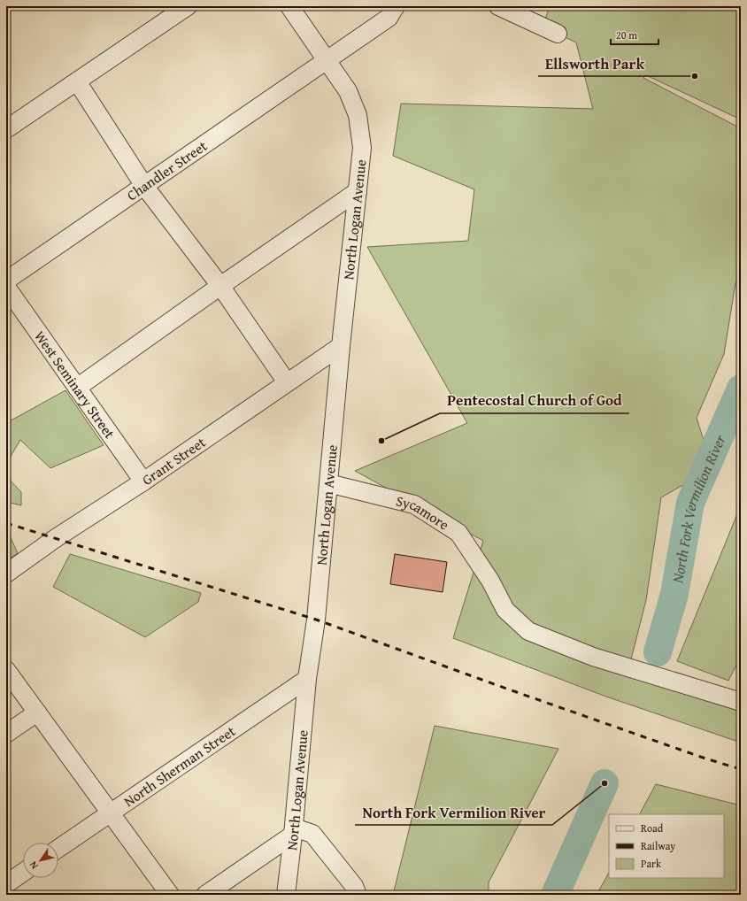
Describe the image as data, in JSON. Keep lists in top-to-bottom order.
{
  "streets": {
    "street": [
      "Chandler Street",
      "North Logan Avenue",
      "West Seminary Street",
      "Grant Street",
      "Sycamore",
      "North Sherman Street"
    ]
  },
  "crossings": [
    ["Chandler Street", "North Logan Avenue"],
    ["North Logan Avenue", "Grant Street"],
    ["North Logan Avenue", "Sycamore"],
    ["North Logan Avenue", "North Sherman Street"],
    ["West Seminary Street", "Grant Street"]
  ],
  "water": ["North Fork Vermilion River"],
  "places": ["Ellsworth Park", "Pentecostal Church of God", "North Fork Vermilion River"],
  "legend": ["Road", "Railway", "Park"],
  "scale_bar": "20 m",
  "north": "bottom left"
}
